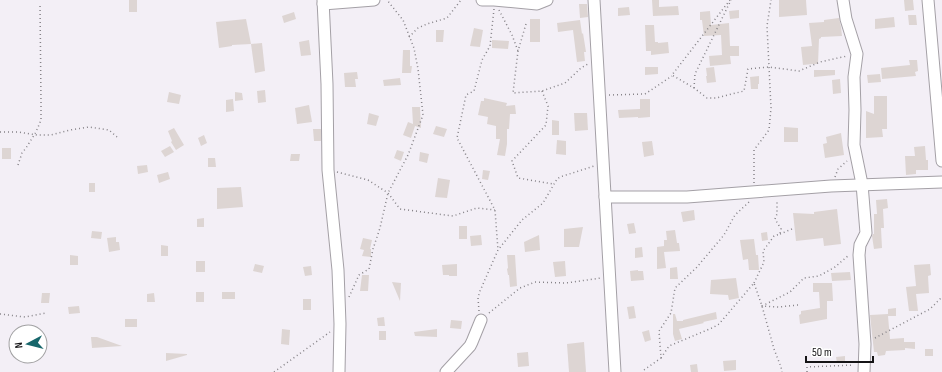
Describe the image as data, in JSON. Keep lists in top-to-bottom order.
{
  "scale_bar": "50 m",
  "north": "left"
}
